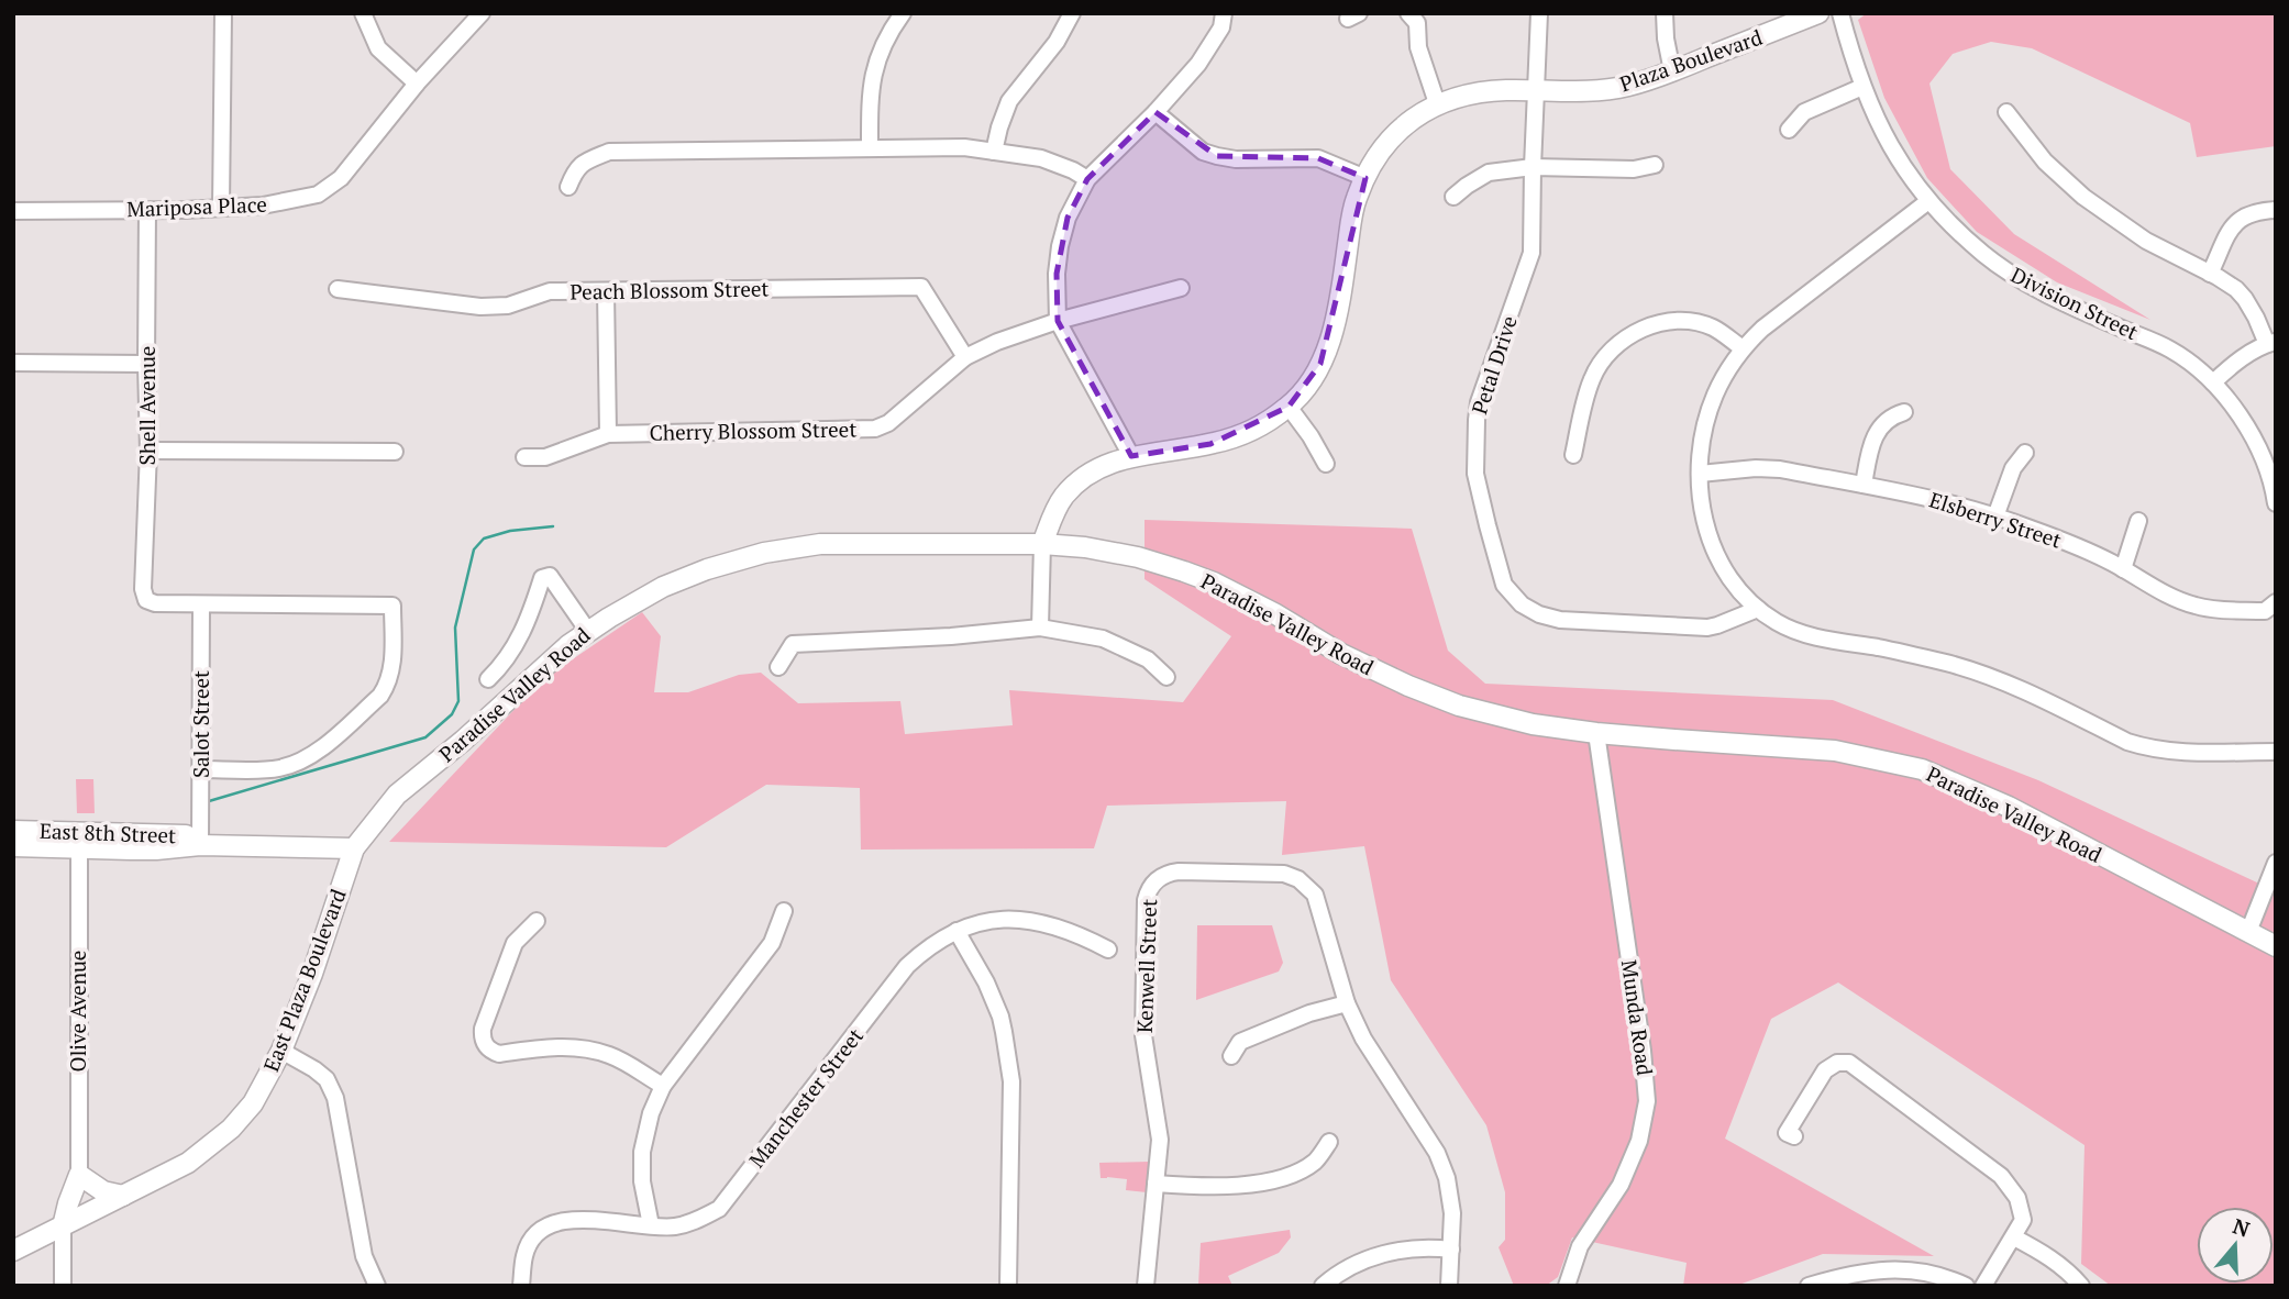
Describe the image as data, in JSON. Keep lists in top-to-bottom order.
{
  "streets": {
    "main road": [
      "Plaza Boulevard",
      "Paradise Valley Road",
      "East 8th Street",
      "East Plaza Boulevard"
    ],
    "street": [
      "Mariposa Place",
      "Peach Blossom Street",
      "Division Street",
      "Petal Drive",
      "Shell Avenue",
      "Cherry Blossom Street",
      "Elsberry Street",
      "Salot Street",
      "Kenwell Street",
      "Olive Avenue",
      "Munda Road",
      "Manchester Street"
    ]
  },
  "crossings": [
    ["Plaza Boulevard", "Petal Drive"],
    ["Mariposa Place", "Shell Avenue"],
    ["Peach Blossom Street", "Cherry Blossom Street"],
    ["Shell Avenue", "Salot Street"],
    ["Paradise Valley Road", "East 8th Street"],
    ["Paradise Valley Road", "East Plaza Boulevard"],
    ["Paradise Valley Road", "Munda Road"],
    ["Salot Street", "East 8th Street"],
    ["East 8th Street", "East Plaza Boulevard"],
    ["East 8th Street", "Olive Avenue"]
  ],
  "north": "top"
}
